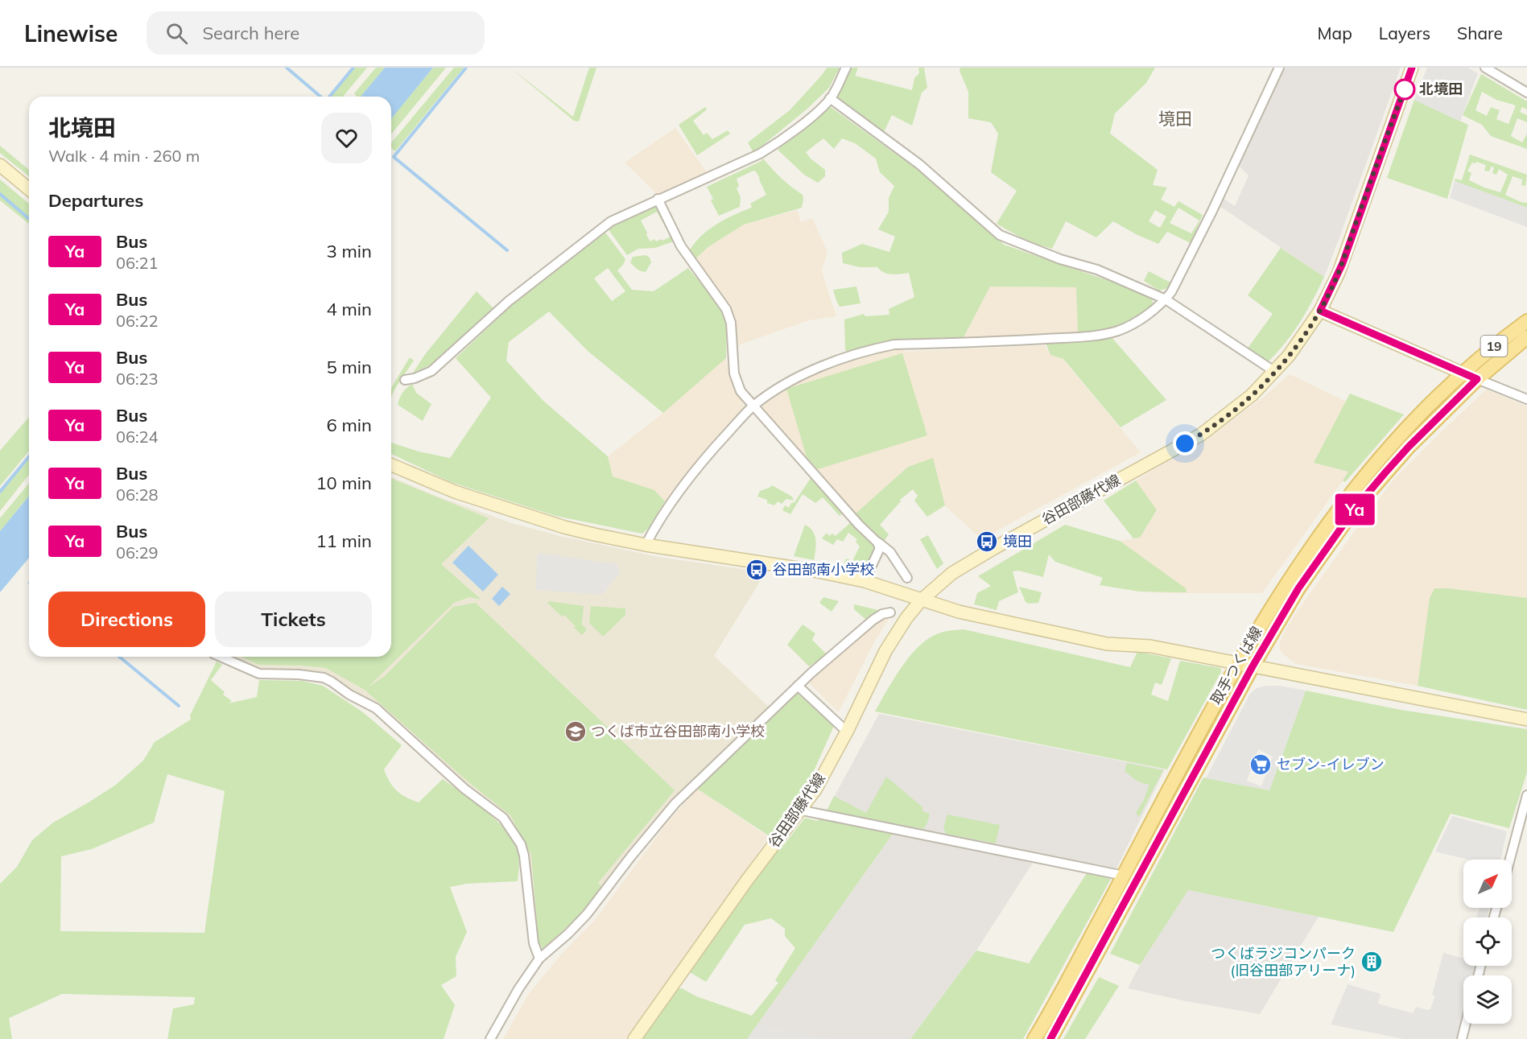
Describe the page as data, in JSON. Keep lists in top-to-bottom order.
{
  "streets": {
    "main road": ["19", "取手つくば線"],
    "street": ["谷田部藤代線"]
  },
  "districts": ["境田"],
  "places": {
    "other": ["北境田"],
    "bus stop": ["境田", "谷田部南小学校"],
    "school or university": ["つくば市立谷田部南小学校"],
    "supermarket": ["セブン-イレブン"],
    "building": ["つくばラジコンパーク (旧谷田部アリーナ)"]
  },
  "lines": ["bus line Ya"],
  "north": "top right",
  "page": {
    "header": "Linewise",
    "search": "Search here",
    "nav": ["Map", "Layers", "Share"],
    "on_map": "Ya",
    "heading": [
      ["北境田", "Walk · 4 min · 260 m"],
      "Departures"
    ],
    "list": [
      {
        "mark": "Ya",
        "name": "Bus",
        "note": "06:21",
        "value": "3 min"
      },
      {
        "mark": "Ya",
        "name": "Bus",
        "note": "06:22",
        "value": "4 min"
      },
      {
        "mark": "Ya",
        "name": "Bus",
        "note": "06:23",
        "value": "5 min"
      },
      {
        "mark": "Ya",
        "name": "Bus",
        "note": "06:24",
        "value": "6 min"
      },
      {
        "mark": "Ya",
        "name": "Bus",
        "note": "06:28",
        "value": "10 min"
      },
      {
        "mark": "Ya",
        "name": "Bus",
        "note": "06:29",
        "value": "11 min"
      }
    ],
    "buttons": ["Directions", "Tickets"]
  }
}
